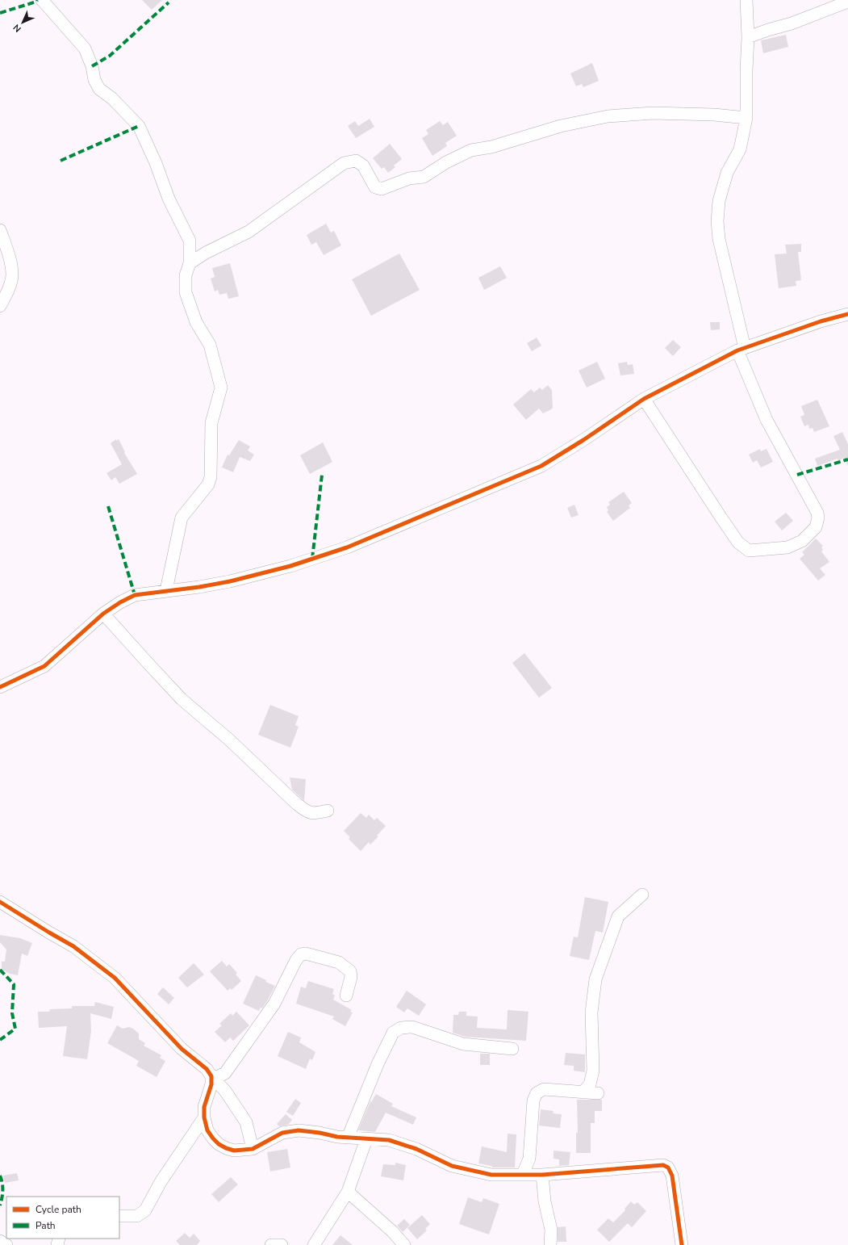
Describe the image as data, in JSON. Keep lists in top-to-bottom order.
{
  "legend": ["Cycle path", "Path"],
  "north": "bottom left"
}
